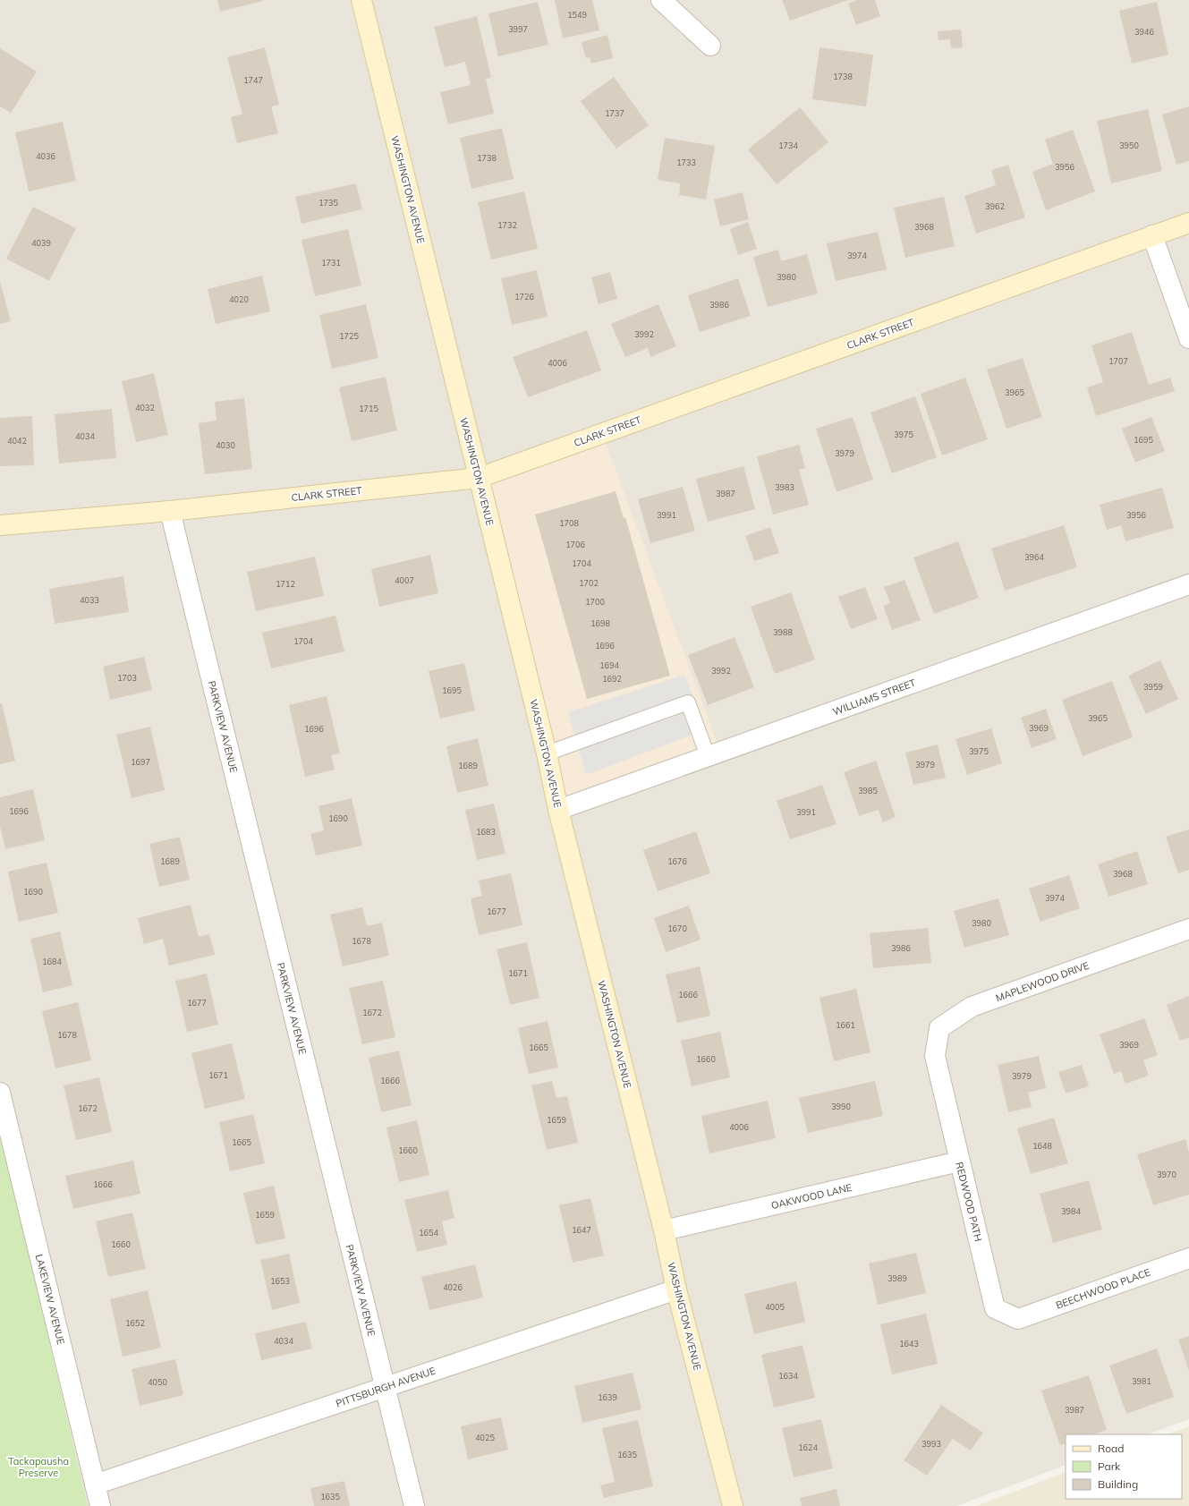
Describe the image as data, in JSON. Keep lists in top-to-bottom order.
{
  "streets": {
    "street": [
      "WASHINGTON AVENUE",
      "CLARK STREET",
      "WILLIAMS STREET",
      "PARKVIEW AVENUE",
      "MAPLEWOOD DRIVE",
      "OAKWOOD LANE",
      "REDWOOD PATH",
      "BEECHWOOD PLACE",
      "LAKEVIEW AVENUE",
      "PITTSBURGH AVENUE"
    ]
  },
  "crossings": [
    ["WASHINGTON AVENUE", "CLARK STREET"],
    ["WASHINGTON AVENUE", "WILLIAMS STREET"],
    ["WASHINGTON AVENUE", "OAKWOOD LANE"],
    ["WASHINGTON AVENUE", "PITTSBURGH AVENUE"],
    ["CLARK STREET", "PARKVIEW AVENUE"],
    ["PARKVIEW AVENUE", "PITTSBURGH AVENUE"],
    ["MAPLEWOOD DRIVE", "REDWOOD PATH"],
    ["OAKWOOD LANE", "REDWOOD PATH"],
    ["REDWOOD PATH", "BEECHWOOD PLACE"],
    ["LAKEVIEW AVENUE", "PITTSBURGH AVENUE"]
  ],
  "parks": ["Tackapausha Preserve"],
  "house_numbers": [
    "1549",
    "3997",
    "3946",
    "1738",
    "1747",
    "1737",
    "1734",
    "3950",
    "4036",
    "1738",
    "1733",
    "3956",
    "1735",
    "3962",
    "1732",
    "3968",
    "4039",
    "3974",
    "1731",
    "3980",
    "1726",
    "4020",
    "3986",
    "3992",
    "1725",
    "1707",
    "4006",
    "3965",
    "4032",
    "1715",
    "3975",
    "4034",
    "1695",
    "4042",
    "4030",
    "3979",
    "3983",
    "3987",
    "3991",
    "3956",
    "1708",
    "1706",
    "3964",
    "1704",
    "4007",
    "1702",
    "1712",
    "4033",
    "1700",
    "1698",
    "3988",
    "1704",
    "1696",
    "1694",
    "3992",
    "1703",
    "1692",
    "3959",
    "1695",
    "3965",
    "3969",
    "1696",
    "3975",
    "1697",
    "3979",
    "1689",
    "3985",
    "1696",
    "3991",
    "1690",
    "1683",
    "1689",
    "1676",
    "3968",
    "1690",
    "3974",
    "1677",
    "3980",
    "1670",
    "1678",
    "3986",
    "1684",
    "1671",
    "1666",
    "1677",
    "1672",
    "1661",
    "1678",
    "3969",
    "1665",
    "1660",
    "1671",
    "3979",
    "1666",
    "3990",
    "1672",
    "1659",
    "4006",
    "1665",
    "1648",
    "1660",
    "3970",
    "1666",
    "3984",
    "1659",
    "1647",
    "1654",
    "1660",
    "3989",
    "1653",
    "4026",
    "4005",
    "1652",
    "4034",
    "1643",
    "1634",
    "3981",
    "4050",
    "1639",
    "3987",
    "4025",
    "3993",
    "1624",
    "1635",
    "1635"
  ],
  "legend": ["Road", "Park", "Building"]
}
